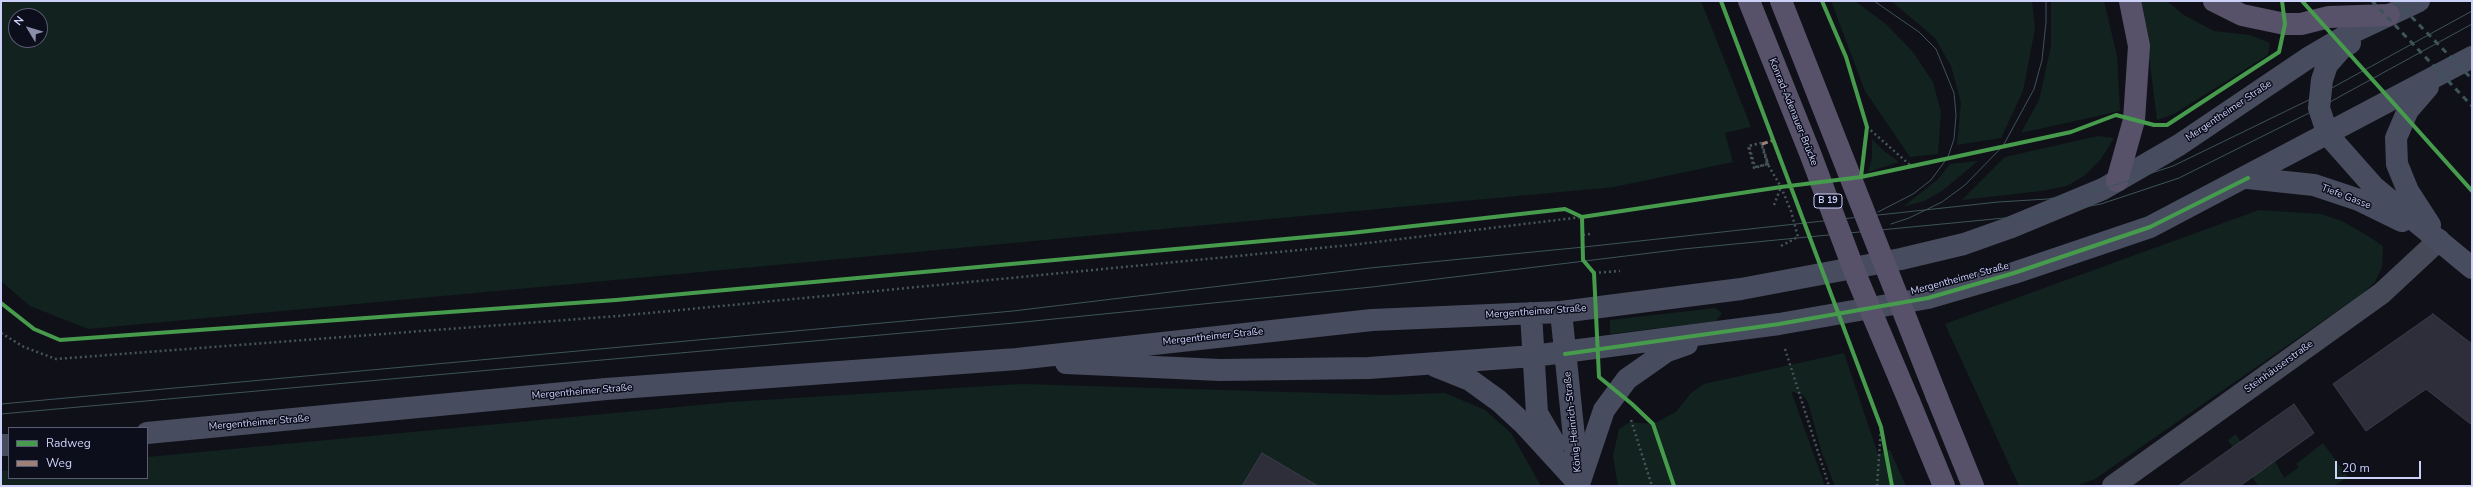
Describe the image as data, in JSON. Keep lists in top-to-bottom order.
{
  "streets": {
    "main road": [
      "Mergentheimer Straße",
      "Konrad-Adenauer-Brücke",
      "Tiefe Gasse",
      "B 19",
      "König-Heinrich-Straße"
    ],
    "street": ["Steinhäuserstraße"]
  },
  "crossings": [
    ["Mergentheimer Straße", "Tiefe Gasse"],
    ["Mergentheimer Straße", "König-Heinrich-Straße"],
    ["Tiefe Gasse", "Steinhäuserstraße"]
  ],
  "legend": ["Radweg", "Weg"],
  "scale_bar": "20 m",
  "north": "top left"
}
